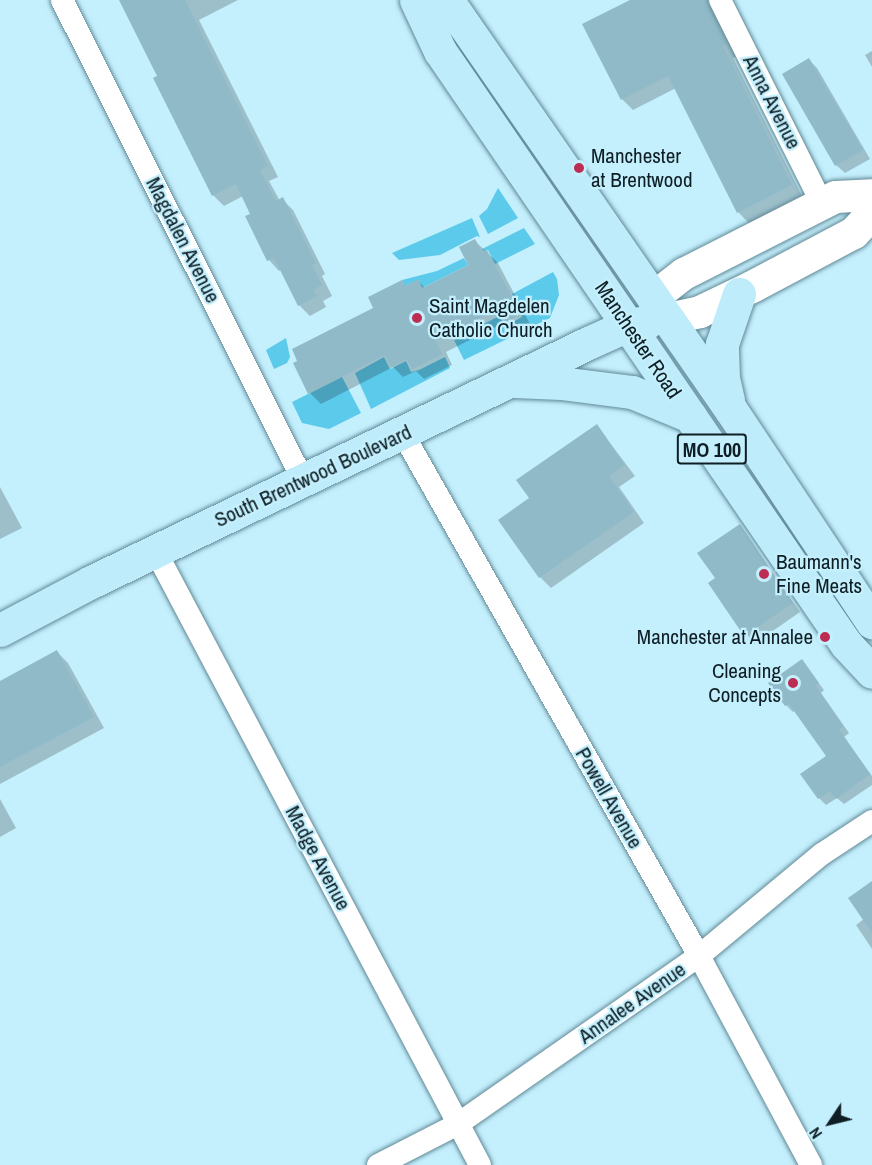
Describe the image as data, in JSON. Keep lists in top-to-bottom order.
{
  "streets": {
    "main road": ["Manchester Road", "MO 100", "South Brentwood Boulevard"],
    "street": [
      "Anna Avenue",
      "Magdalen Avenue",
      "Powell Avenue",
      "Madge Avenue",
      "Annalee Avenue"
    ]
  },
  "crossings": [
    ["Anna Avenue", "South Brentwood Boulevard"],
    ["Magdalen Avenue", "South Brentwood Boulevard"],
    ["Manchester Road", "South Brentwood Boulevard"],
    ["South Brentwood Boulevard", "Powell Avenue"],
    ["South Brentwood Boulevard", "Madge Avenue"],
    ["Powell Avenue", "Annalee Avenue"],
    ["Madge Avenue", "Annalee Avenue"]
  ],
  "places": [
    "Manchester at Brentwood",
    "Saint Magdelen Catholic Church",
    "Baumann's Fine Meats",
    "Manchester at Annalee",
    "Cleaning Concepts"
  ],
  "north": "bottom left"
}
